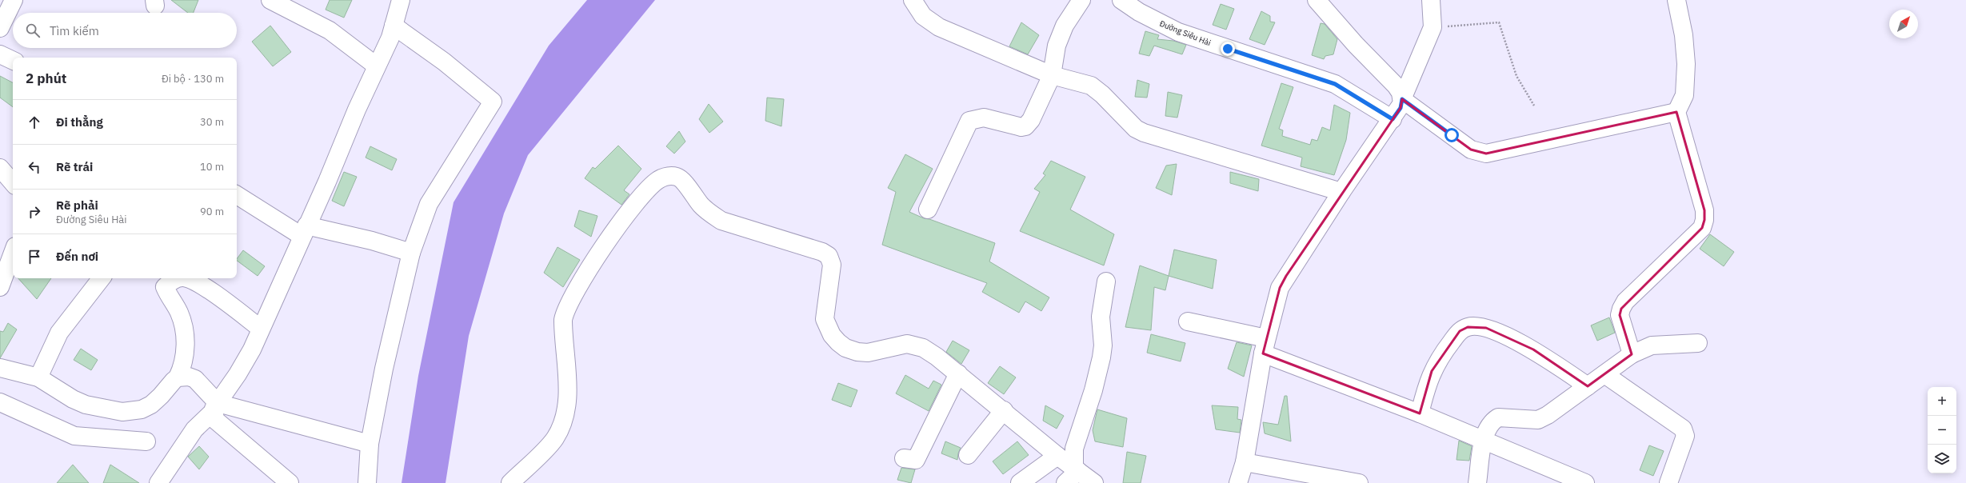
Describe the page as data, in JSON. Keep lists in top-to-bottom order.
{
  "streets": {
    "street": ["Đường Siêu Hài"]
  },
  "north": "top right",
  "page": {
    "search": "Tìm kiếm",
    "heading": ["2 phút", "Đi bộ · 130 m"],
    "list": [
      ["Đi thẳng", "30 m"],
      ["Rẽ trái", "10 m"],
      ["Rẽ phải", "Đường Siêu Hài", "90 m"],
      "Đến nơi"
    ],
    "map_buttons": ["+", "−"]
  }
}
